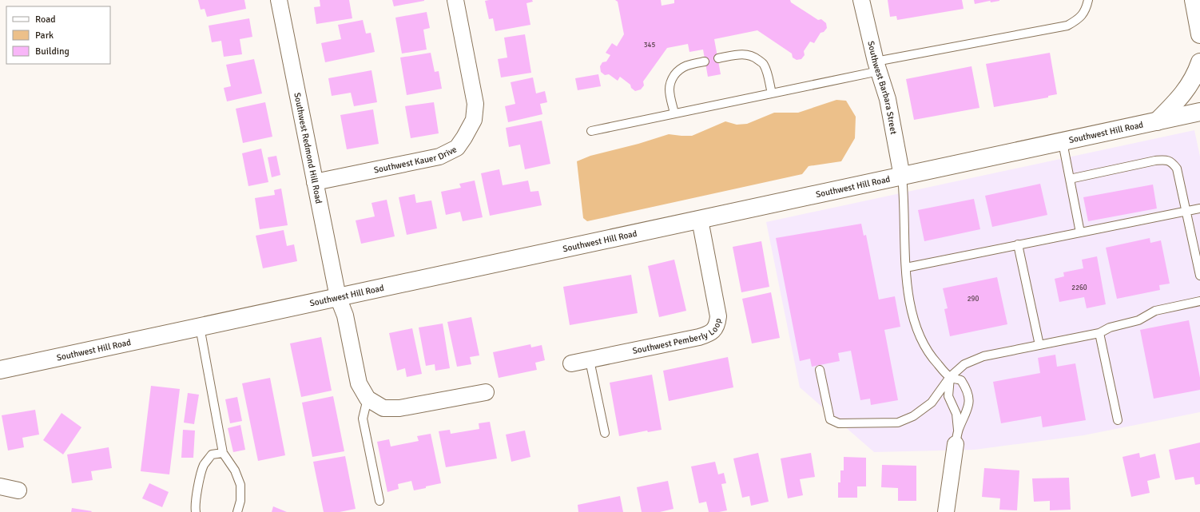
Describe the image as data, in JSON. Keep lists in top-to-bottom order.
{
  "streets": {
    "street": [
      "Southwest Barbara Street",
      "Southwest Hill Road",
      "Southwest Redmond Hill Road",
      "Southwest Kauer Drive",
      "Southwest Pemberly Loop"
    ]
  },
  "crossings": [
    ["Southwest Barbara Street", "Southwest Hill Road"],
    ["Southwest Hill Road", "Southwest Redmond Hill Road"],
    ["Southwest Hill Road", "Southwest Pemberly Loop"],
    ["Southwest Redmond Hill Road", "Southwest Kauer Drive"]
  ],
  "house_numbers": ["345", "2260", "290"],
  "legend": ["Road", "Park", "Building"]
}
